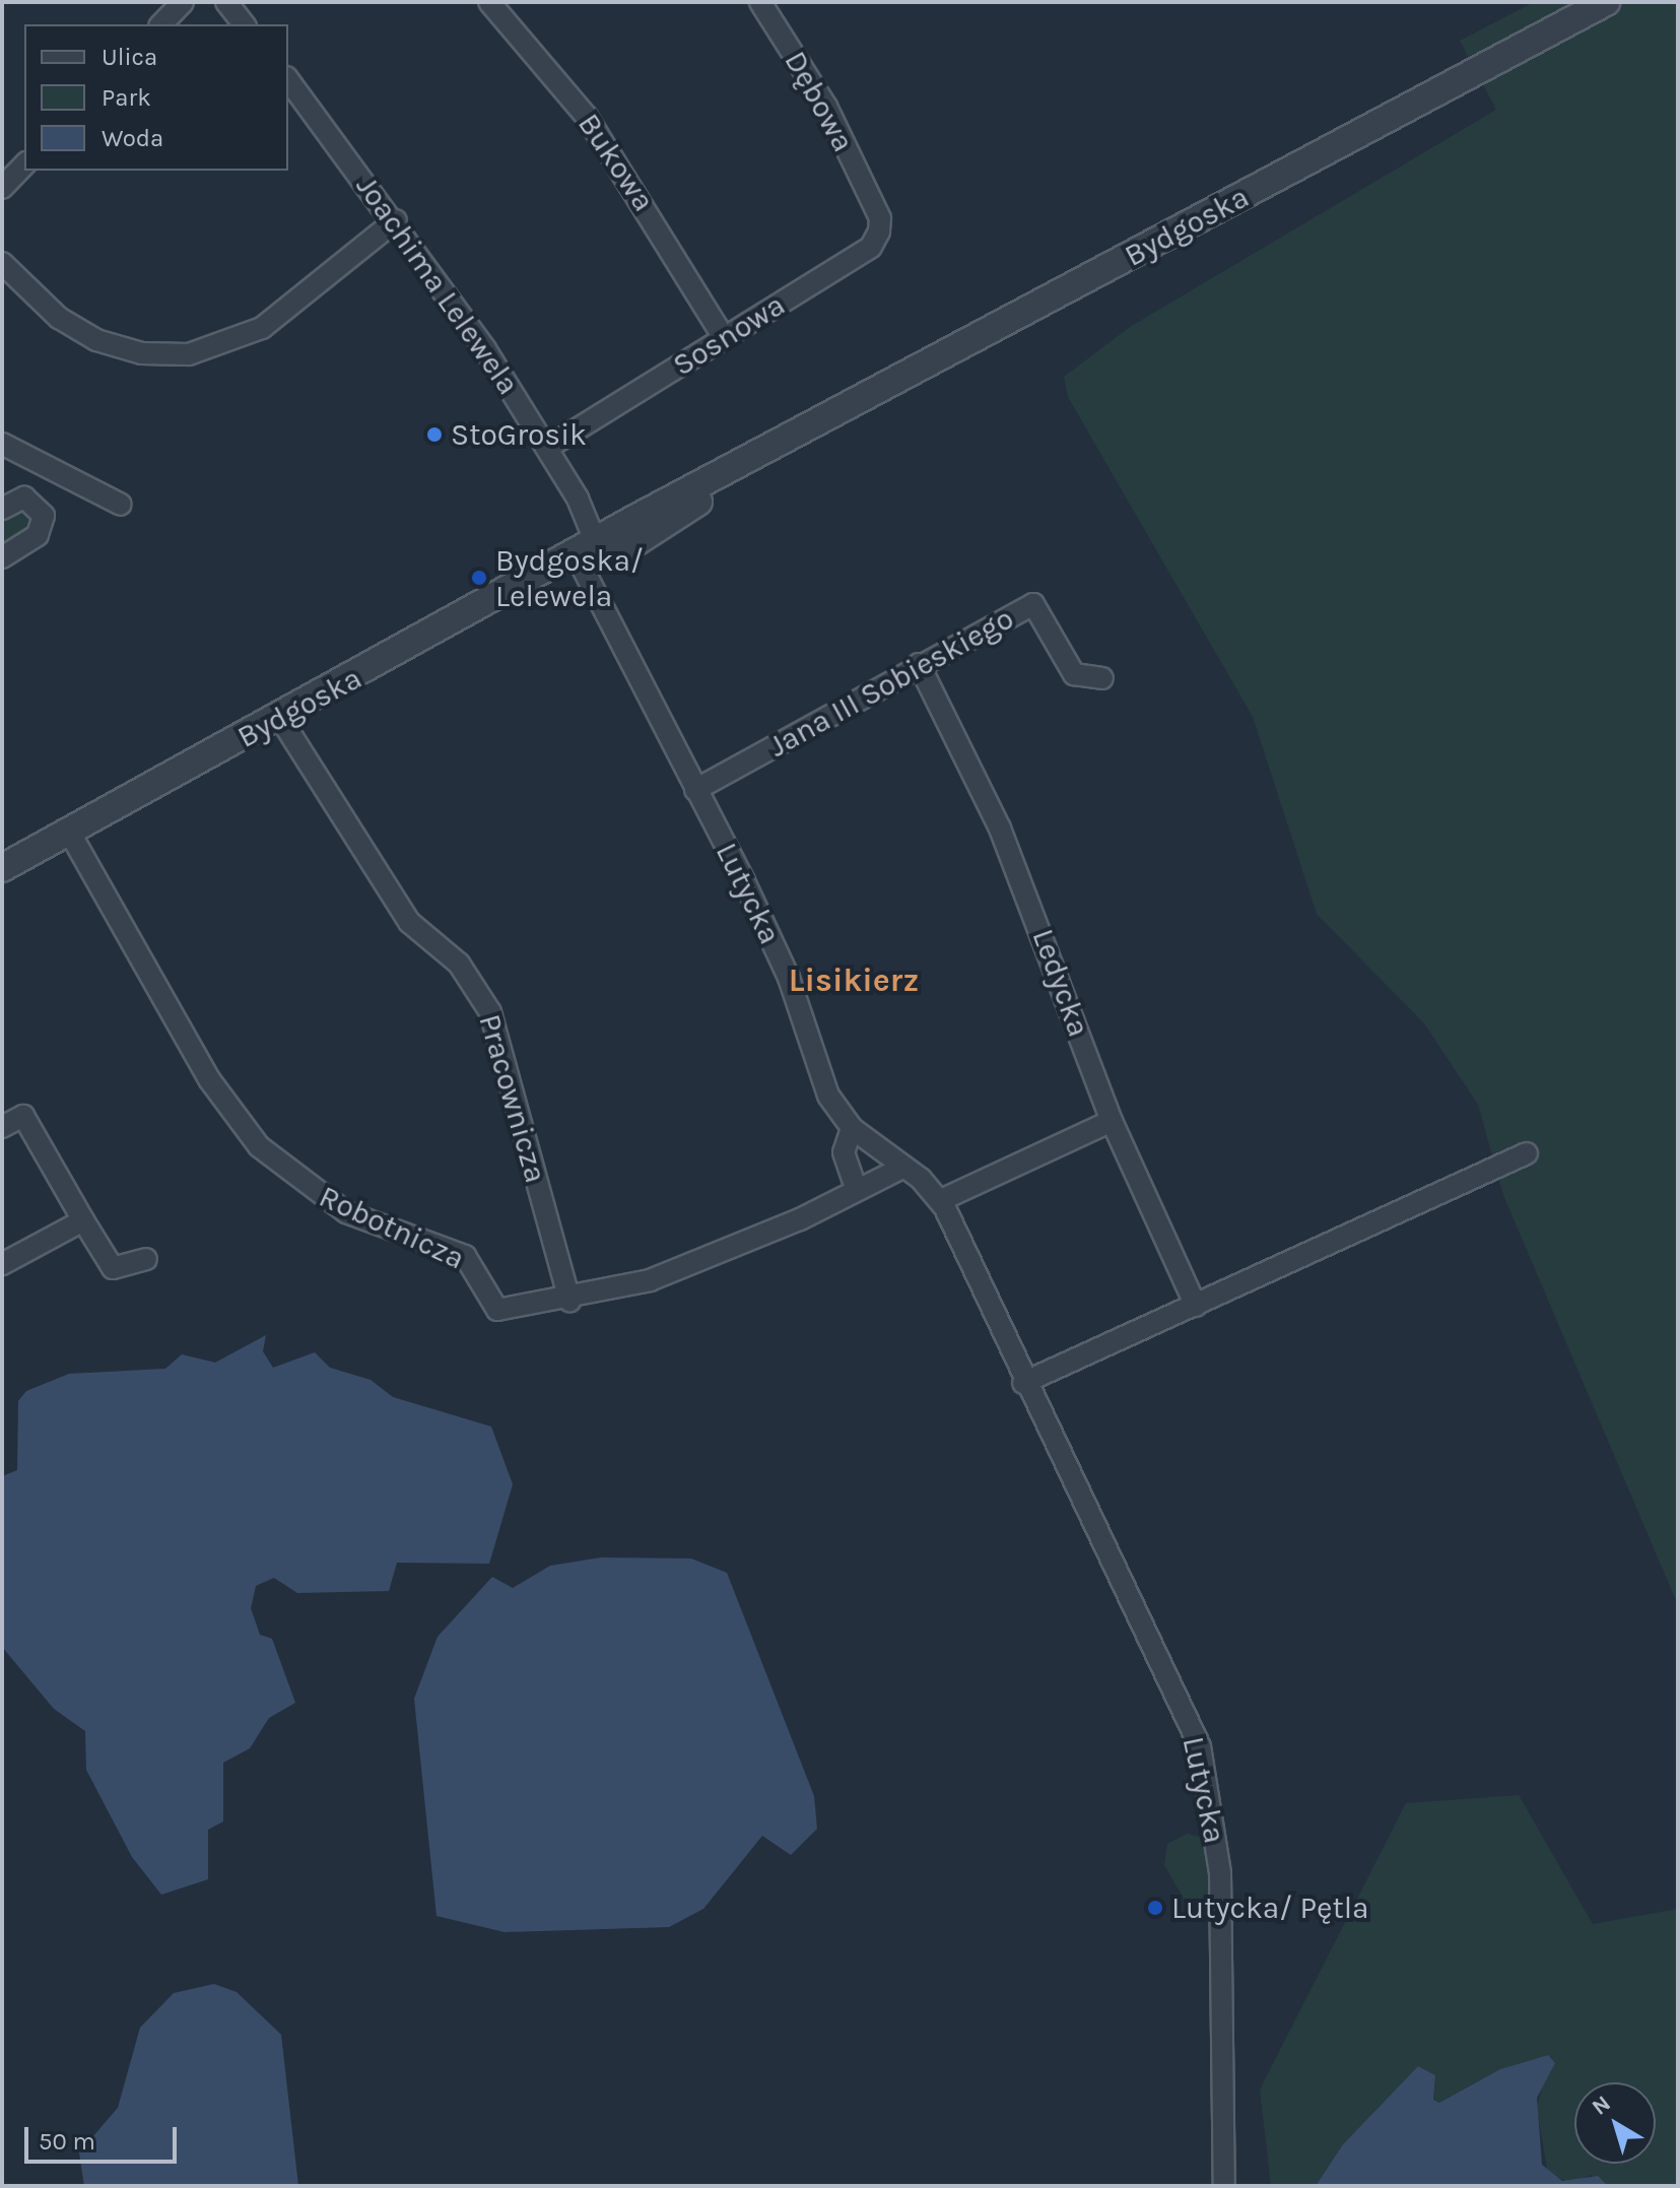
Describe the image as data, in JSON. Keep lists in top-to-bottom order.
{
  "streets": {
    "street": [
      "Dębowa",
      "Bukowa",
      "Bydgoska",
      "Joachima Lelewela",
      "Sosnowa",
      "Jana III Sobieskiego",
      "Lutycka",
      "Ledycka",
      "Pracownicza",
      "Robotnicza"
    ]
  },
  "crossings": [
    ["Dębowa", "Sosnowa"],
    ["Bukowa", "Sosnowa"],
    ["Bydgoska", "Joachima Lelewela"],
    ["Bydgoska", "Lutycka"],
    ["Bydgoska", "Pracownicza"],
    ["Bydgoska", "Robotnicza"],
    ["Joachima Lelewela", "Sosnowa"],
    ["Joachima Lelewela", "Lutycka"],
    ["Jana III Sobieskiego", "Lutycka"],
    ["Jana III Sobieskiego", "Ledycka"],
    ["Lutycka", "Robotnicza"],
    ["Pracownicza", "Robotnicza"]
  ],
  "districts": ["Lisikierz"],
  "places": ["StoGrosik", "Bydgoska/ Lelewela", "Lutycka/ Pętla"],
  "legend": ["Ulica", "Park", "Woda"],
  "scale_bar": "50 m",
  "north": "top left"
}
